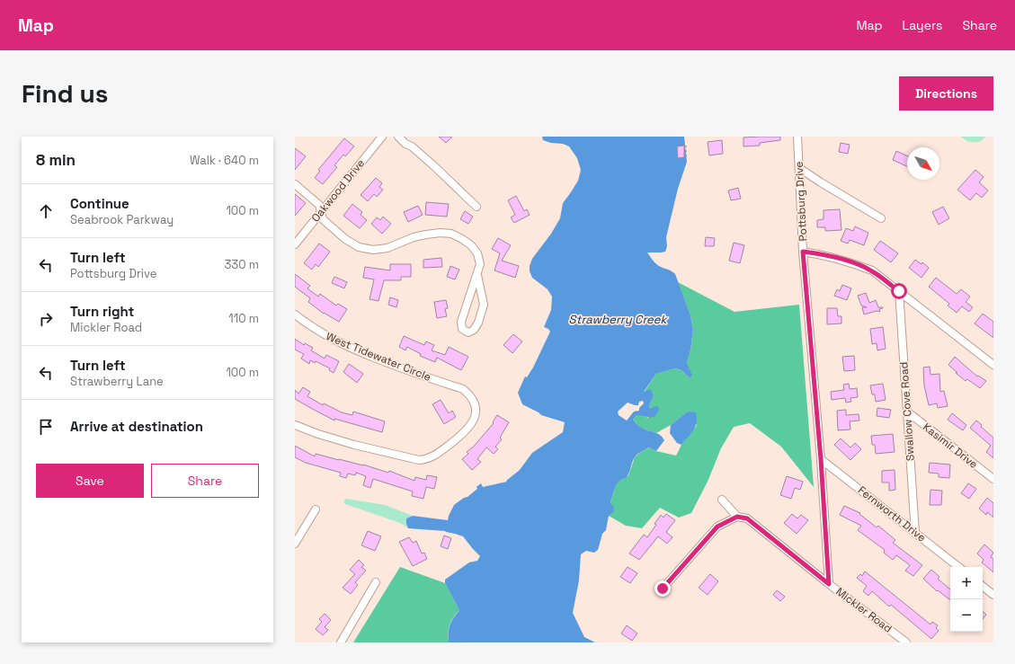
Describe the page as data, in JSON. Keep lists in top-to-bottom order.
{
  "streets": {
    "street": [
      "Oakwood Drive",
      "Pottsburg Drive",
      "West Tidewater Circle",
      "Swallow Cove Road",
      "Kasimir Drive",
      "Fernworth Drive",
      "Mickler Road"
    ]
  },
  "crossings": [
    ["Pottsburg Drive", "Fernworth Drive"],
    ["Pottsburg Drive", "Mickler Road"],
    ["Swallow Cove Road", "Kasimir Drive"],
    ["Swallow Cove Road", "Fernworth Drive"]
  ],
  "water": ["Strawberry Creek"],
  "north": "bottom right",
  "page": {
    "header": "Map",
    "nav": ["Map", "Layers", "Share"],
    "buttons": [
      "Directions",
      ["Save", "Share"]
    ],
    "title": "Find us",
    "heading": ["8 min", "Walk · 640 m"],
    "list": [
      ["Continue", "Seabrook Parkway", "100 m"],
      ["Turn left", "Pottsburg Drive", "330 m"],
      ["Turn right", "Mickler Road", "110 m"],
      ["Turn left", "Strawberry Lane", "100 m"],
      "Arrive at destination"
    ],
    "map_buttons": ["+", "−"]
  }
}
